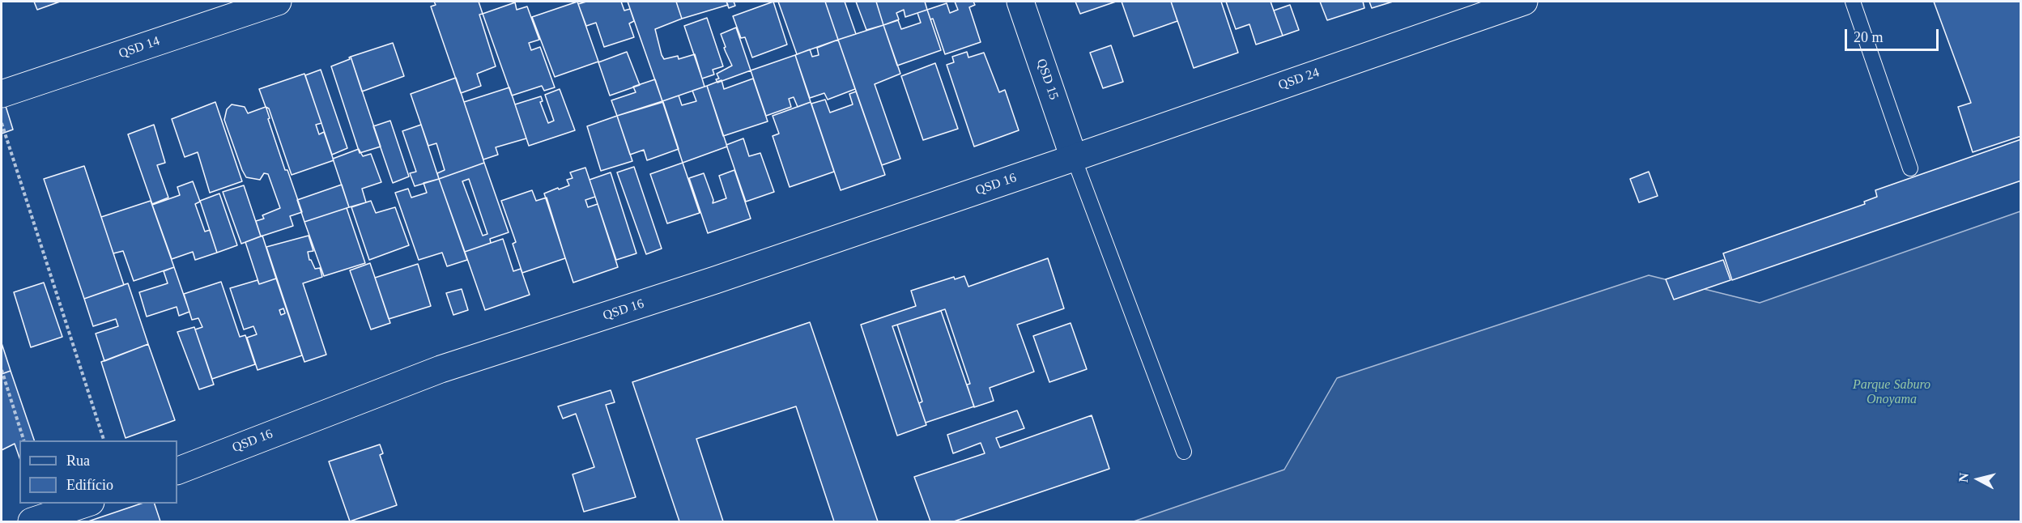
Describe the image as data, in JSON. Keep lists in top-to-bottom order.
{
  "streets": {
    "street": [
      "QSD 14",
      "QSD 15",
      "QSD 24",
      "QSD 16"
    ]
  },
  "crossings": [
    ["QSD 15", "QSD 24"],
    ["QSD 15", "QSD 16"],
    ["QSD 24", "QSD 16"]
  ],
  "parks": ["Parque Saburo Onoyama"],
  "legend": ["Rua", "Edifício"],
  "scale_bar": "20 m",
  "north": "left"
}
